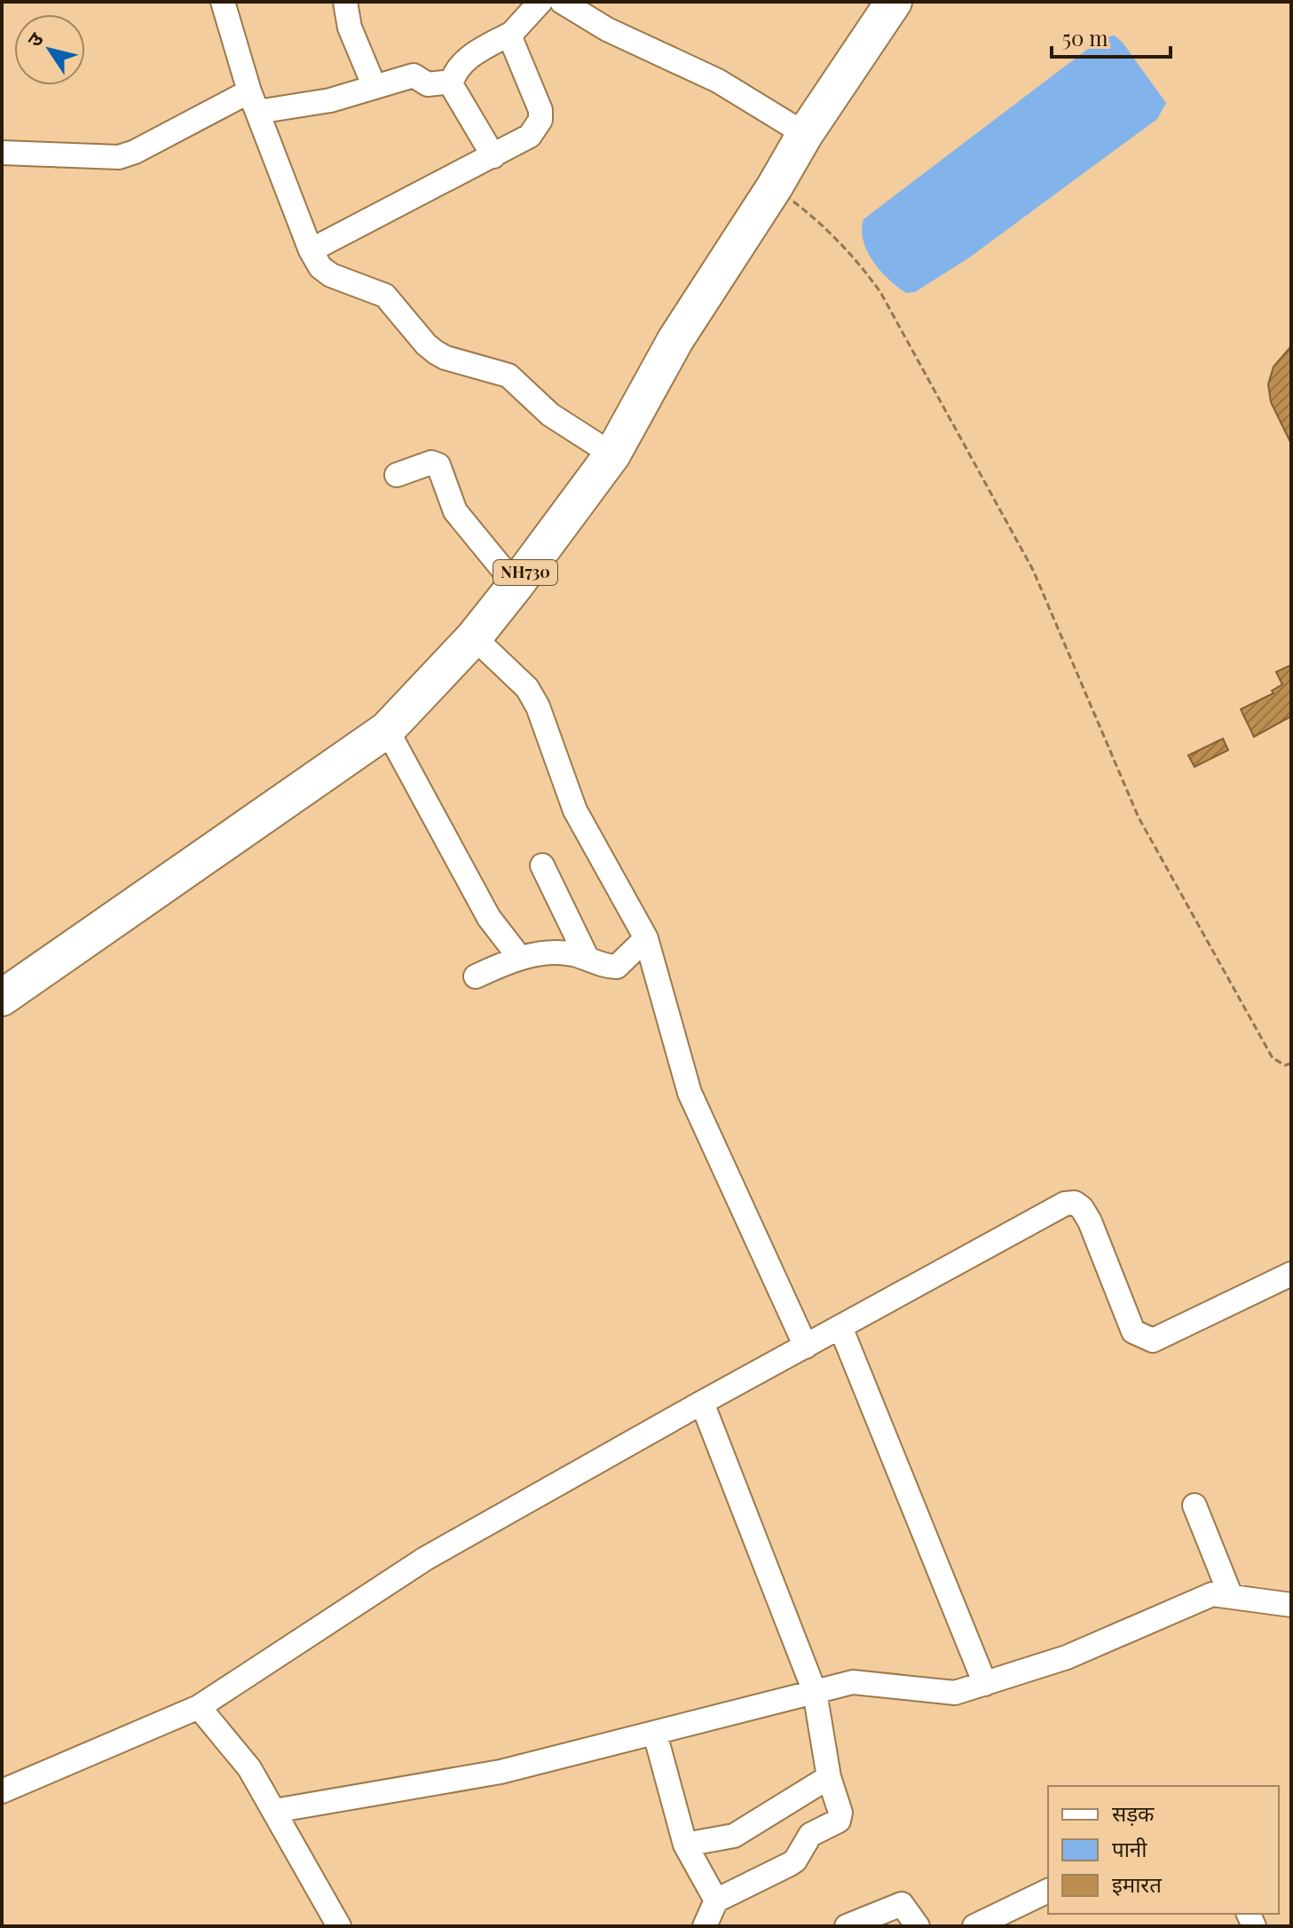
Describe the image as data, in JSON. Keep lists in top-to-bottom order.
{
  "streets": {
    "highway": ["NH730"]
  },
  "legend": ["सड़क", "पानी", "इमारत"],
  "scale_bar": "50 m",
  "north": "top left"
}
